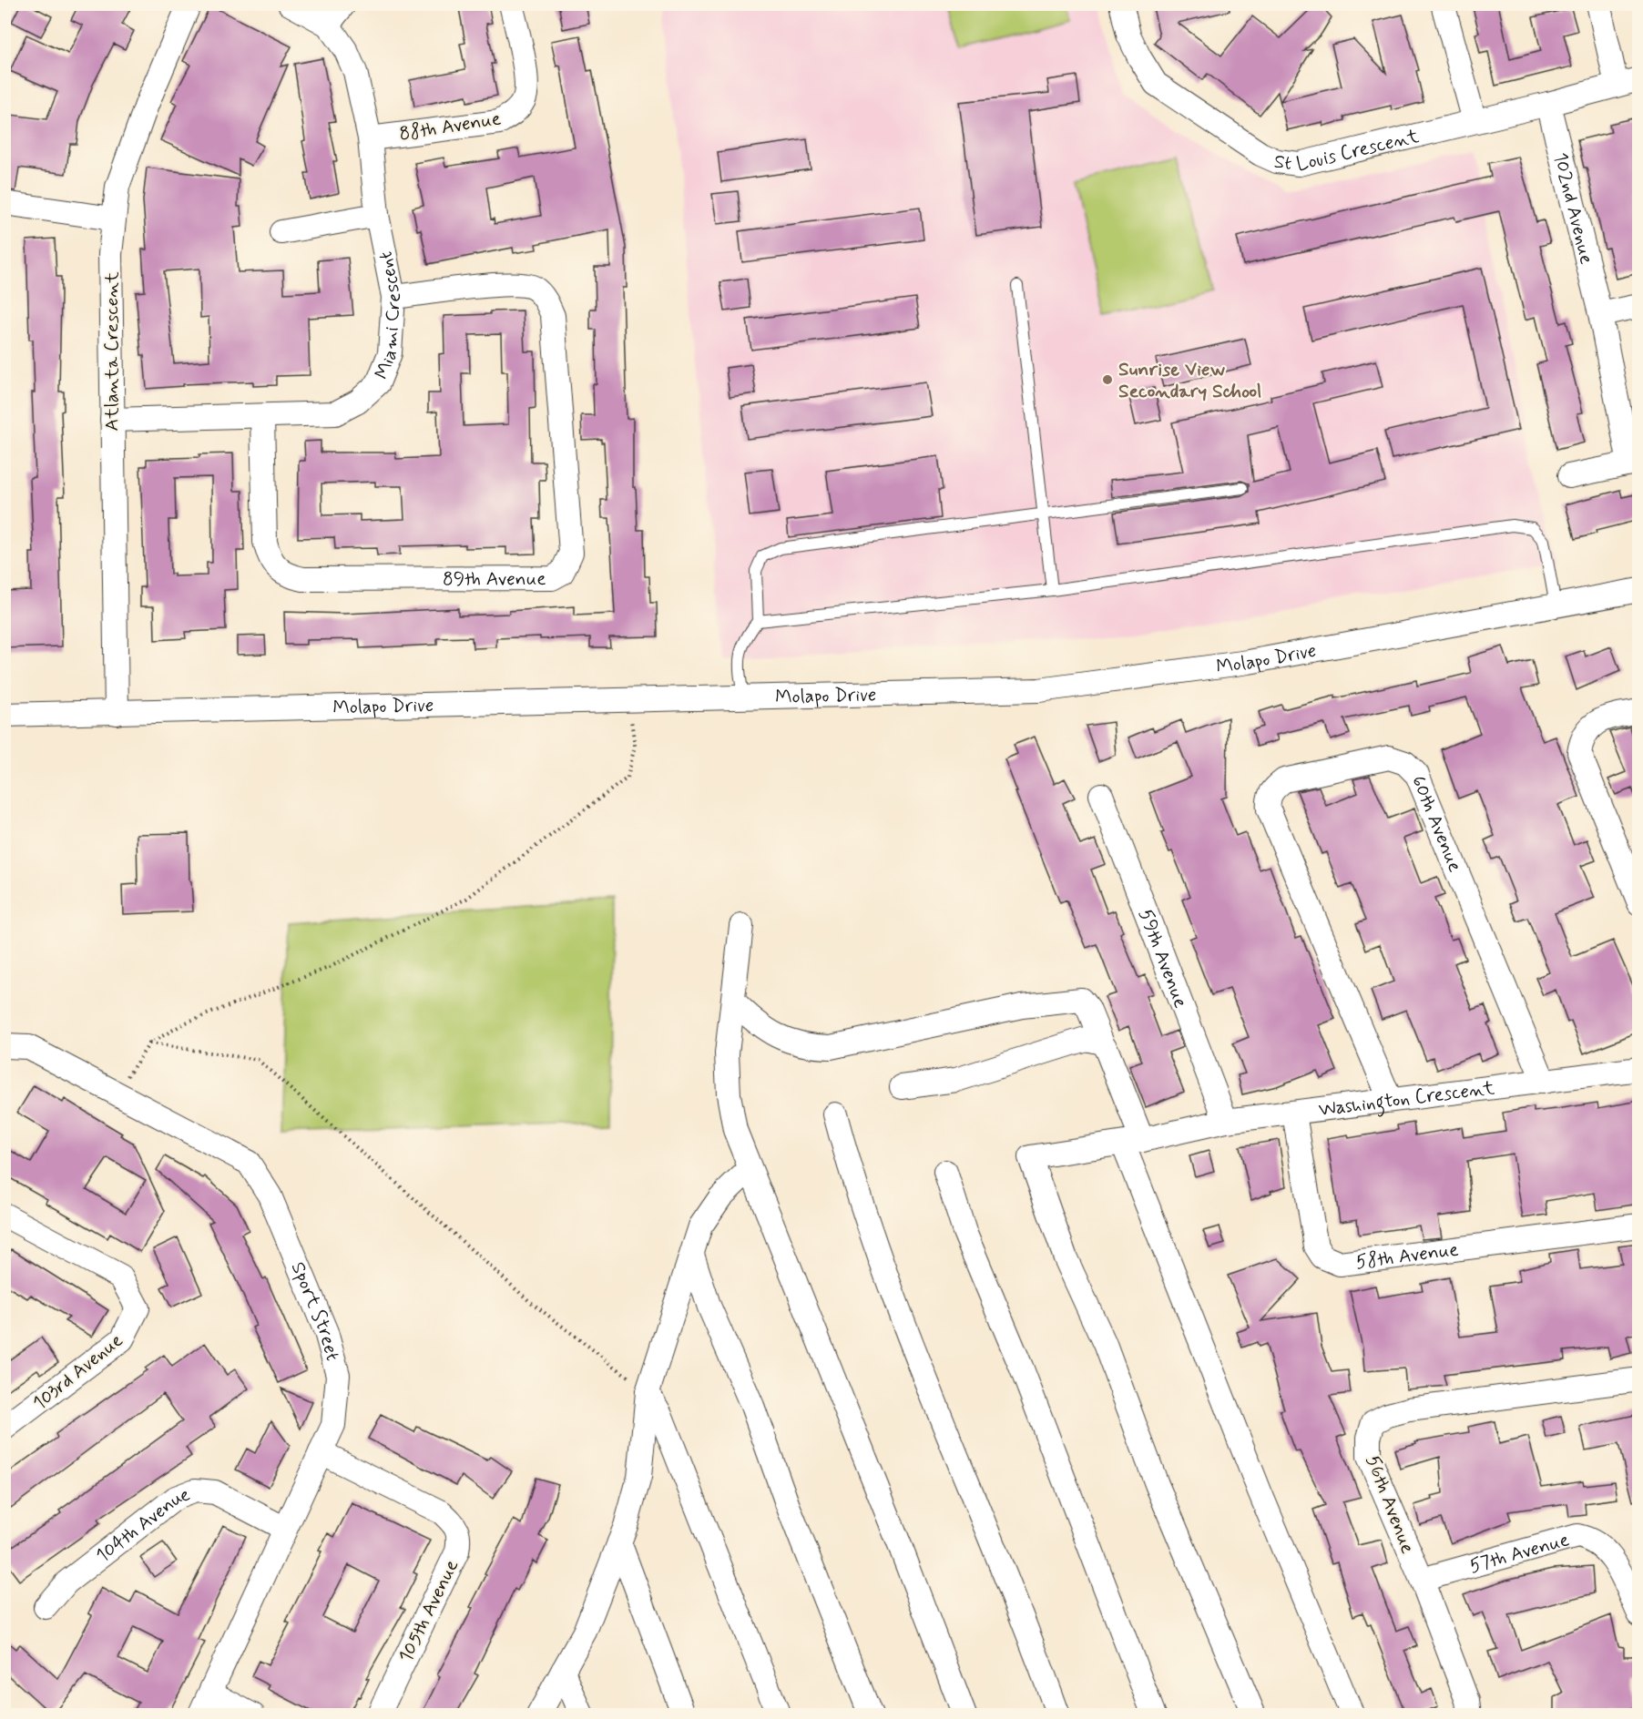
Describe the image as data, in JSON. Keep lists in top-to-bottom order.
{
  "streets": {
    "street": [
      "88th Avenue",
      "St Louis Crescent",
      "102nd Avenue",
      "Miami Crescent",
      "Atlanta Crescent",
      "89th Avenue",
      "Molapo Drive",
      "60th Avenue",
      "59th Avenue",
      "Washington Crescent",
      "58th Avenue",
      "Sport Street",
      "103rd Avenue",
      "56th Avenue",
      "104th Avenue",
      "57th Avenue",
      "105th Avenue"
    ]
  },
  "crossings": [
    ["88th Avenue", "Miami Crescent"],
    ["St Louis Crescent", "102nd Avenue"],
    ["Miami Crescent", "Atlanta Crescent"],
    ["Miami Crescent", "89th Avenue"],
    ["Atlanta Crescent", "Molapo Drive"],
    ["60th Avenue", "Washington Crescent"],
    ["59th Avenue", "Washington Crescent"],
    ["Washington Crescent", "58th Avenue"],
    ["Sport Street", "104th Avenue"],
    ["Sport Street", "105th Avenue"],
    ["56th Avenue", "57th Avenue"]
  ],
  "places": ["Sunrise View Secondary School"]
}
